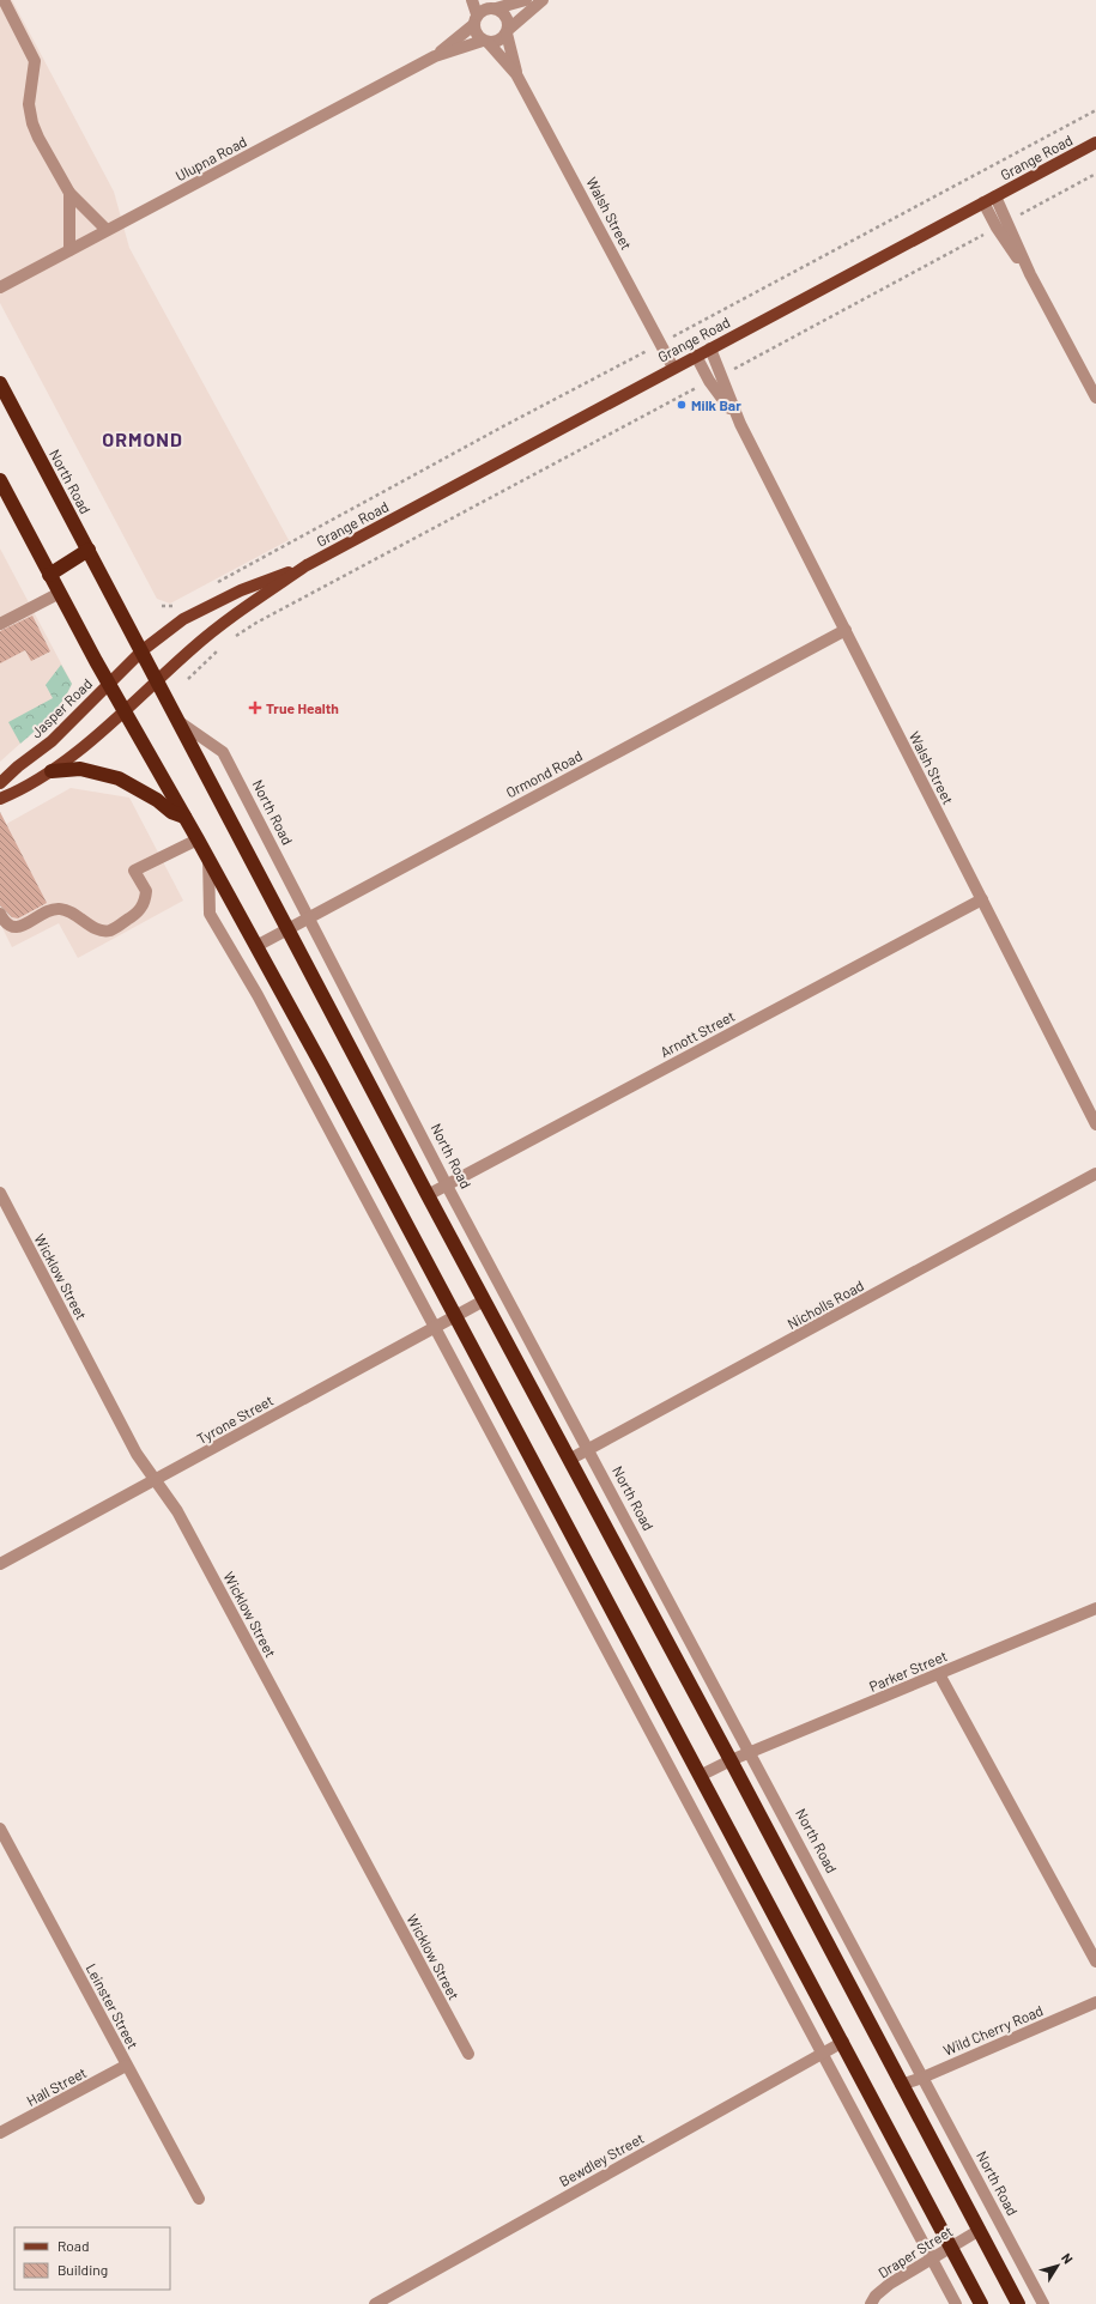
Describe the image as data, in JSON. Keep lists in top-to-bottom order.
{
  "streets": {
    "highway": ["North Road"],
    "main road": ["Grange Road", "Jasper Road"],
    "street": [
      "Ulupna Road",
      "Walsh Street",
      "Ormond Road",
      "Arnott Street",
      "Wicklow Street",
      "Nicholls Road",
      "Tyrone Street",
      "Parker Street",
      "Leinster Street",
      "Wild Cherry Road",
      "Hall Street",
      "Bewdley Street",
      "Draper Street"
    ]
  },
  "crossings": [
    ["Grange Road", "Walsh Street"],
    ["Grange Road", "North Road"],
    ["Grange Road", "Jasper Road"],
    ["Ulupna Road", "Walsh Street"],
    ["Walsh Street", "Ormond Road"],
    ["Walsh Street", "Arnott Street"],
    ["North Road", "Jasper Road"],
    ["North Road", "Ormond Road"],
    ["North Road", "Arnott Street"],
    ["North Road", "Nicholls Road"],
    ["North Road", "Tyrone Street"],
    ["North Road", "Parker Street"],
    ["North Road", "Wild Cherry Road"],
    ["North Road", "Draper Street"],
    ["Wicklow Street", "Tyrone Street"],
    ["Leinster Street", "Hall Street"]
  ],
  "districts": ["ORMOND"],
  "places": {
    "other": ["Milk Bar"],
    "health": ["True Health"]
  },
  "legend": ["Road", "Building"],
  "north": "top right"
}
